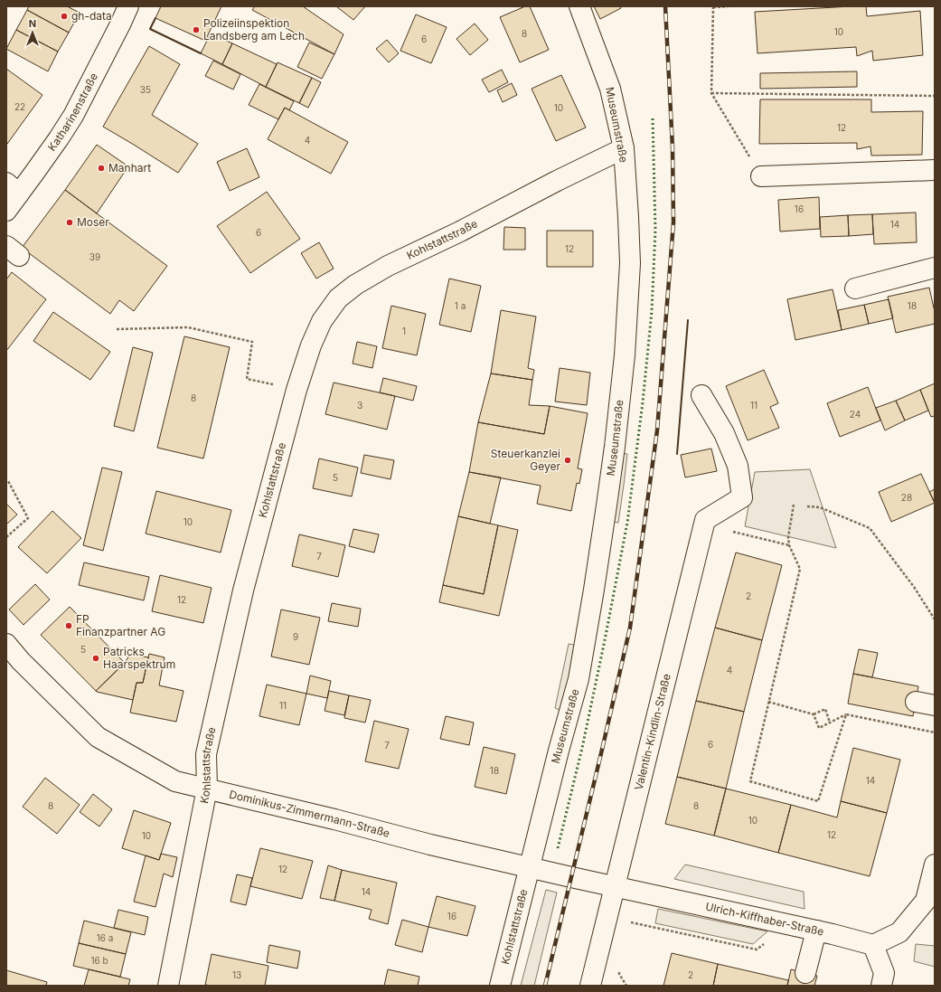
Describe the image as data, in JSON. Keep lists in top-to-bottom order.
{
  "streets": {
    "street": [
      "Katharinenstraße",
      "Museumstraße",
      "Kohlstattstraße",
      "Valentin-Kindlin-Straße",
      "Dominikus-Zimmermann-Straße",
      "Ulrich-Kiffhaber-Straße"
    ]
  },
  "crossings": [
    ["Museumstraße", "Kohlstattstraße"],
    ["Museumstraße", "Dominikus-Zimmermann-Straße"],
    ["Kohlstattstraße", "Dominikus-Zimmermann-Straße"],
    ["Valentin-Kindlin-Straße", "Dominikus-Zimmermann-Straße"],
    ["Valentin-Kindlin-Straße", "Ulrich-Kiffhaber-Straße"],
    ["Dominikus-Zimmermann-Straße", "Ulrich-Kiffhaber-Straße"]
  ],
  "places": [
    "gh-data",
    "Polizeiinspektion Landsberg am Lech",
    "Manhart",
    "Moser",
    "Steuerkanzlei Geyer",
    "FP Finanzpartner AG",
    "Patricks Haarspektrum"
  ],
  "house_numbers": [
    "10",
    "8",
    "6",
    "35",
    "22",
    "10",
    "12",
    "4",
    "16",
    "14",
    "6",
    "12",
    "39",
    "1 a",
    "18",
    "1",
    "8",
    "3",
    "11",
    "24",
    "5",
    "28",
    "10",
    "7",
    "2",
    "12",
    "9",
    "5",
    "4",
    "11",
    "6",
    "7",
    "18",
    "14",
    "8",
    "8",
    "10",
    "12",
    "10",
    "12",
    "14",
    "16",
    "16 a",
    "16 b",
    "13",
    "2"
  ],
  "north": "top"
}
